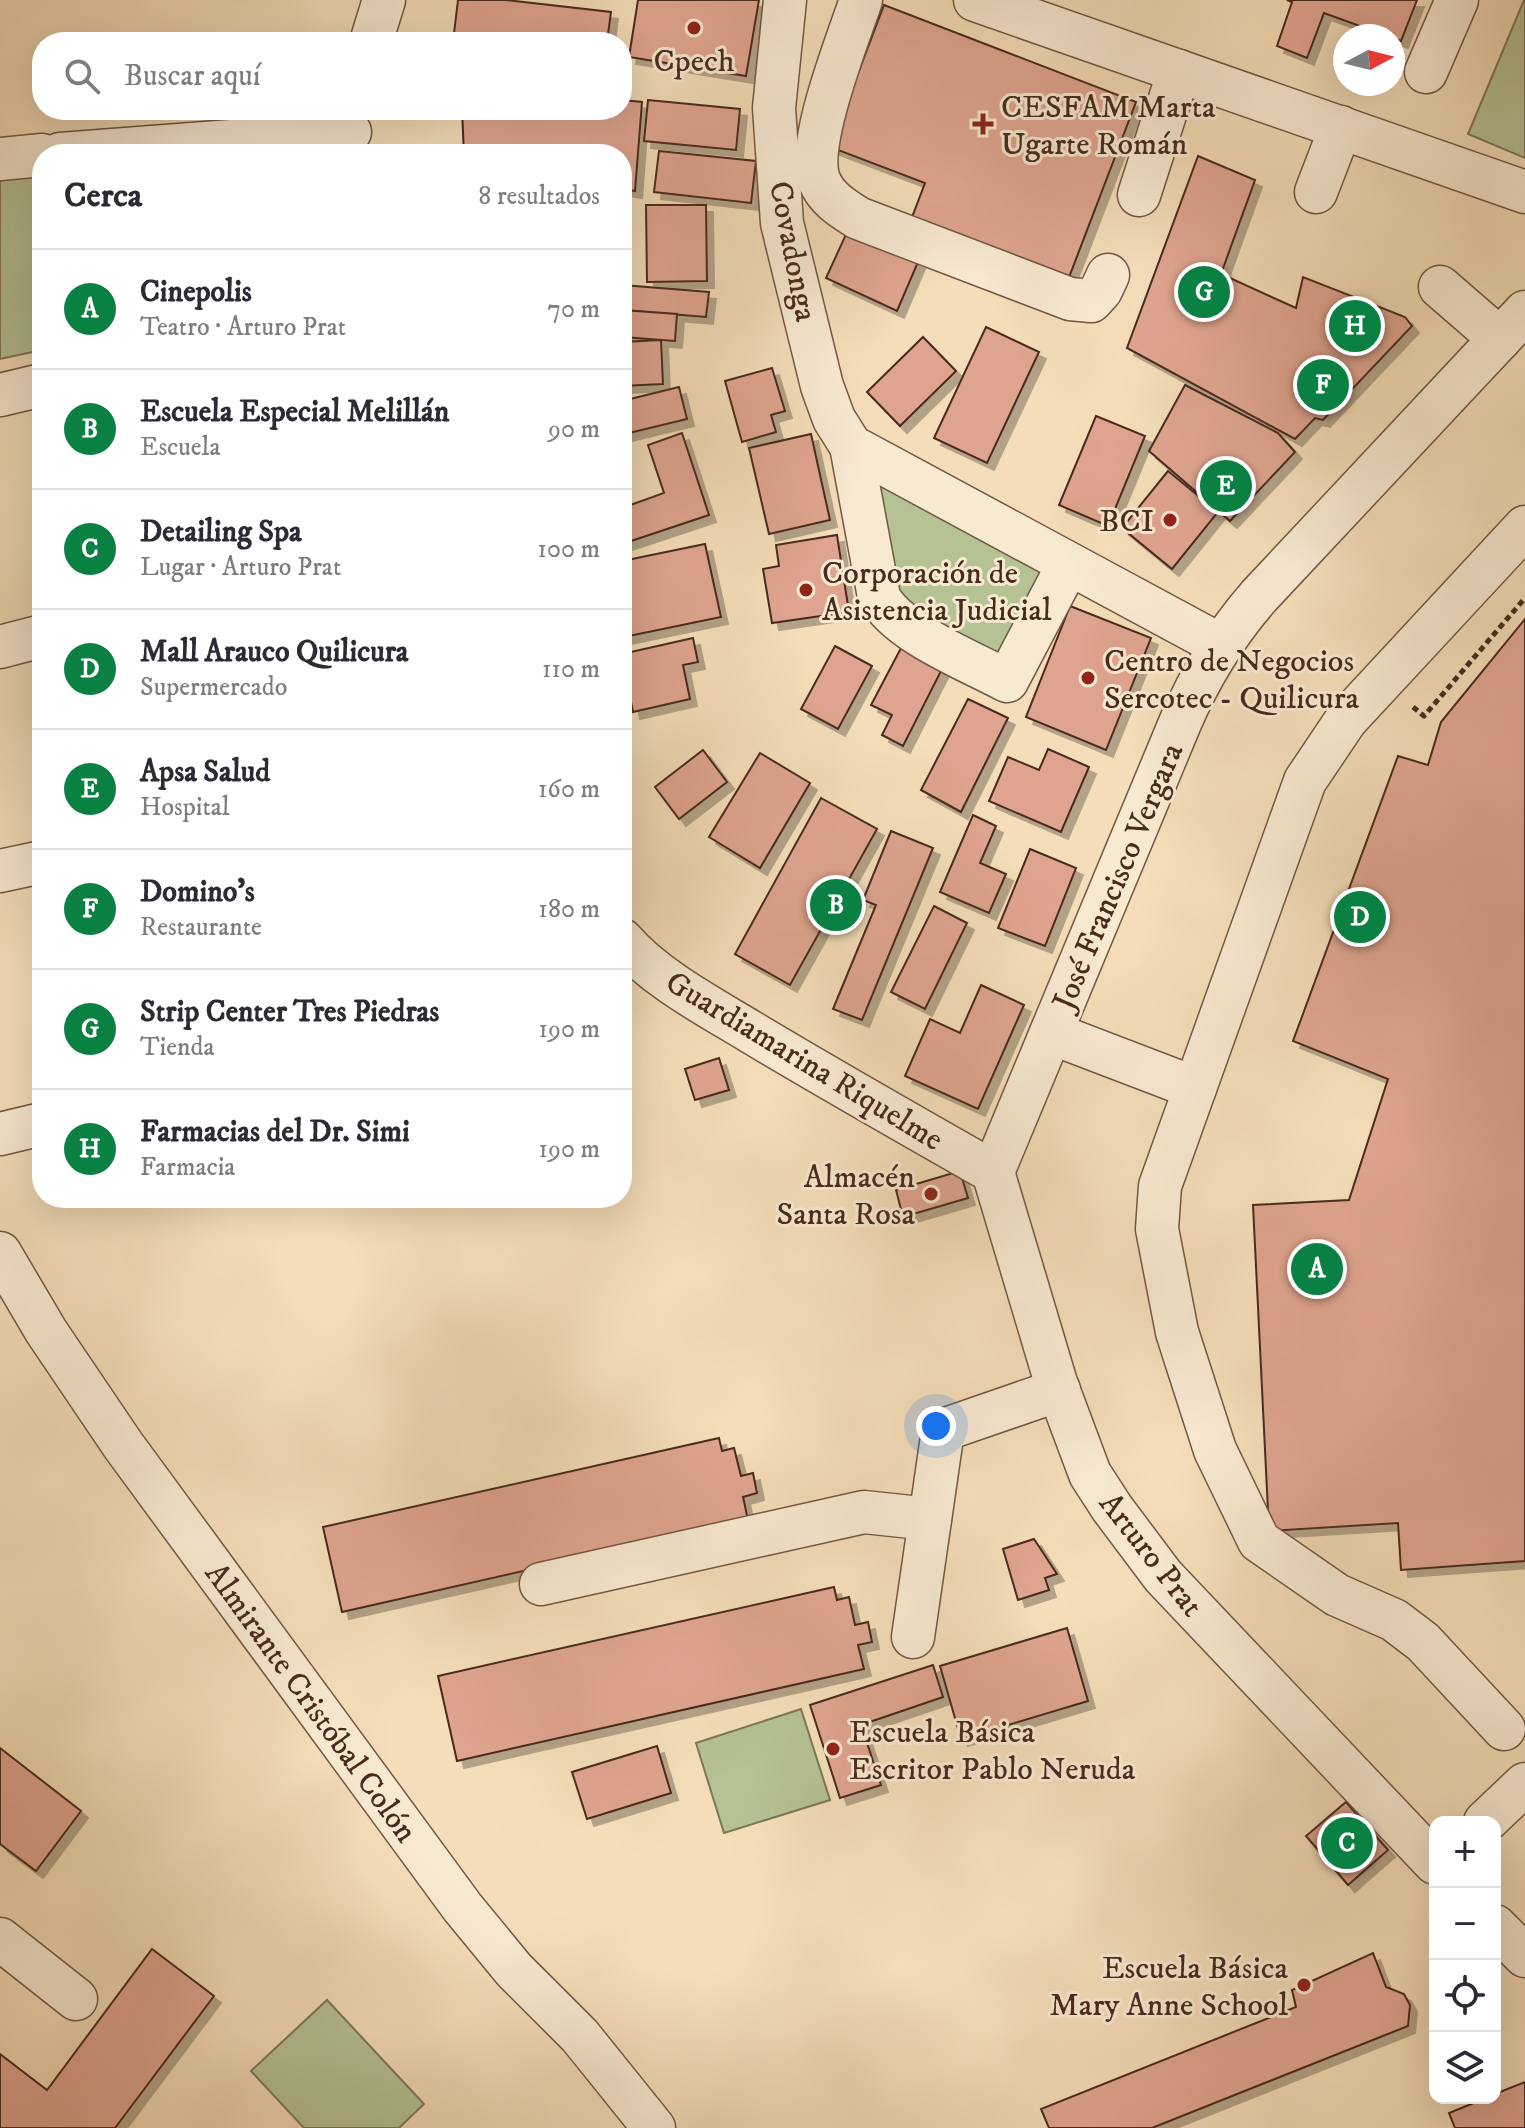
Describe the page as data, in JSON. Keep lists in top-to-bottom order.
{
  "streets": {
    "street": [
      "Covadonga",
      "José Francisco Vergara",
      "Guardiamarina Riquelme",
      "Arturo Prat",
      "Almirante Cristóbal Colón"
    ]
  },
  "crossings": [
    ["José Francisco Vergara", "Guardiamarina Riquelme"],
    ["José Francisco Vergara", "Arturo Prat"],
    ["Guardiamarina Riquelme", "Arturo Prat"]
  ],
  "places": {
    "other": [
      "Cpech",
      "BCI",
      "Corporación de Asistencia Judicial",
      "Centro de Negocios Sercotec - Quilicura",
      "Almacén Santa Rosa",
      "Escuela Básica Escritor Pablo Neruda",
      "Escuela Básica Mary Anne School"
    ],
    "health": ["CESFAM Marta Ugarte Román"]
  },
  "north": "right",
  "page": {
    "search": "Buscar aquí",
    "heading": ["Cerca", "8 resultados"],
    "list": [
      {
        "mark": "A",
        "name": "Cinepolis",
        "note": "Teatro · Arturo Prat",
        "value": "70 m"
      },
      {
        "mark": "B",
        "name": "Escuela Especial Melillán",
        "note": "Escuela",
        "value": "90 m"
      },
      {
        "mark": "C",
        "name": "Detailing Spa",
        "note": "Lugar · Arturo Prat",
        "value": "100 m"
      },
      {
        "mark": "D",
        "name": "Mall Arauco Quilicura",
        "note": "Supermercado",
        "value": "110 m"
      },
      {
        "mark": "E",
        "name": "Apsa Salud",
        "note": "Hospital",
        "value": "160 m"
      },
      {
        "mark": "F",
        "name": "Domino's",
        "note": "Restaurante",
        "value": "180 m"
      },
      {
        "mark": "G",
        "name": "Strip Center Tres Piedras",
        "note": "Tienda",
        "value": "190 m"
      },
      {
        "mark": "H",
        "name": "Farmacias del Dr. Simi",
        "note": "Farmacia",
        "value": "190 m"
      }
    ],
    "pins": [
      "G",
      "H",
      "F",
      "E",
      "B",
      "D",
      "A",
      "C"
    ],
    "map_buttons": ["+", "−"]
  }
}
